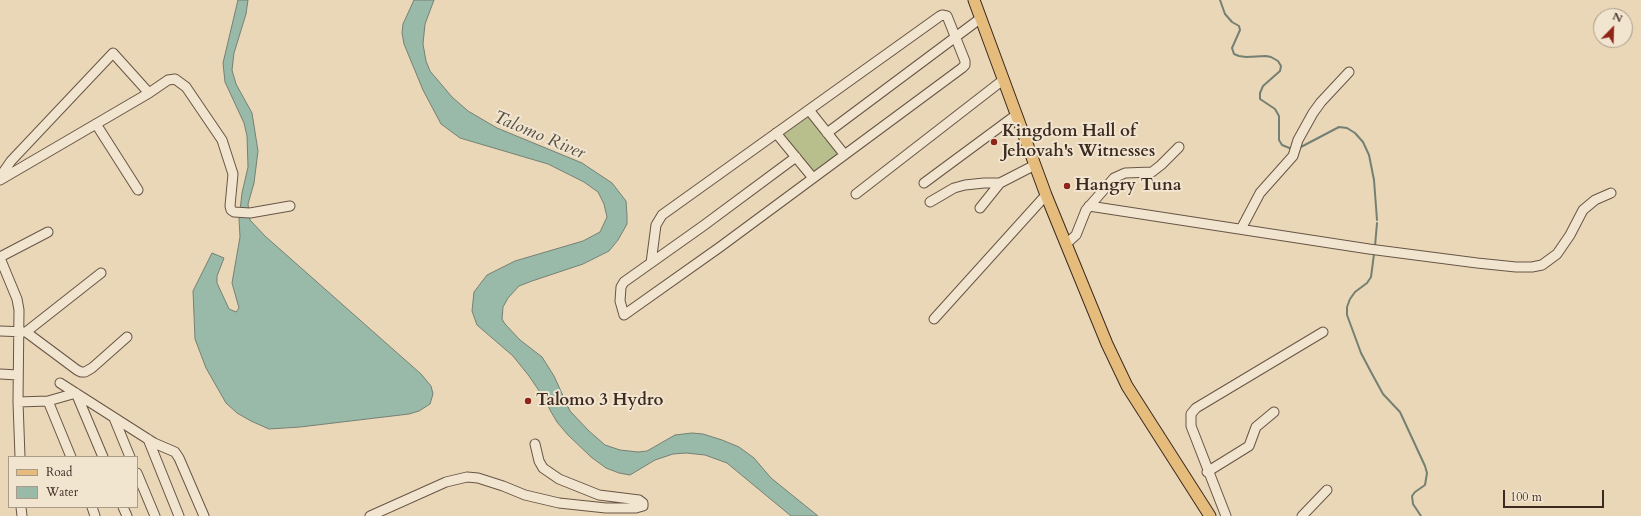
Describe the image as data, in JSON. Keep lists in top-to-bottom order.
{
  "water": ["Talomo River"],
  "places": ["Kingdom Hall of Jehovah's Witnesses", "Hangry Tuna", "Talomo 3 Hydro"],
  "legend": ["Road", "Water"],
  "scale_bar": "100 m",
  "north": "top right"
}
